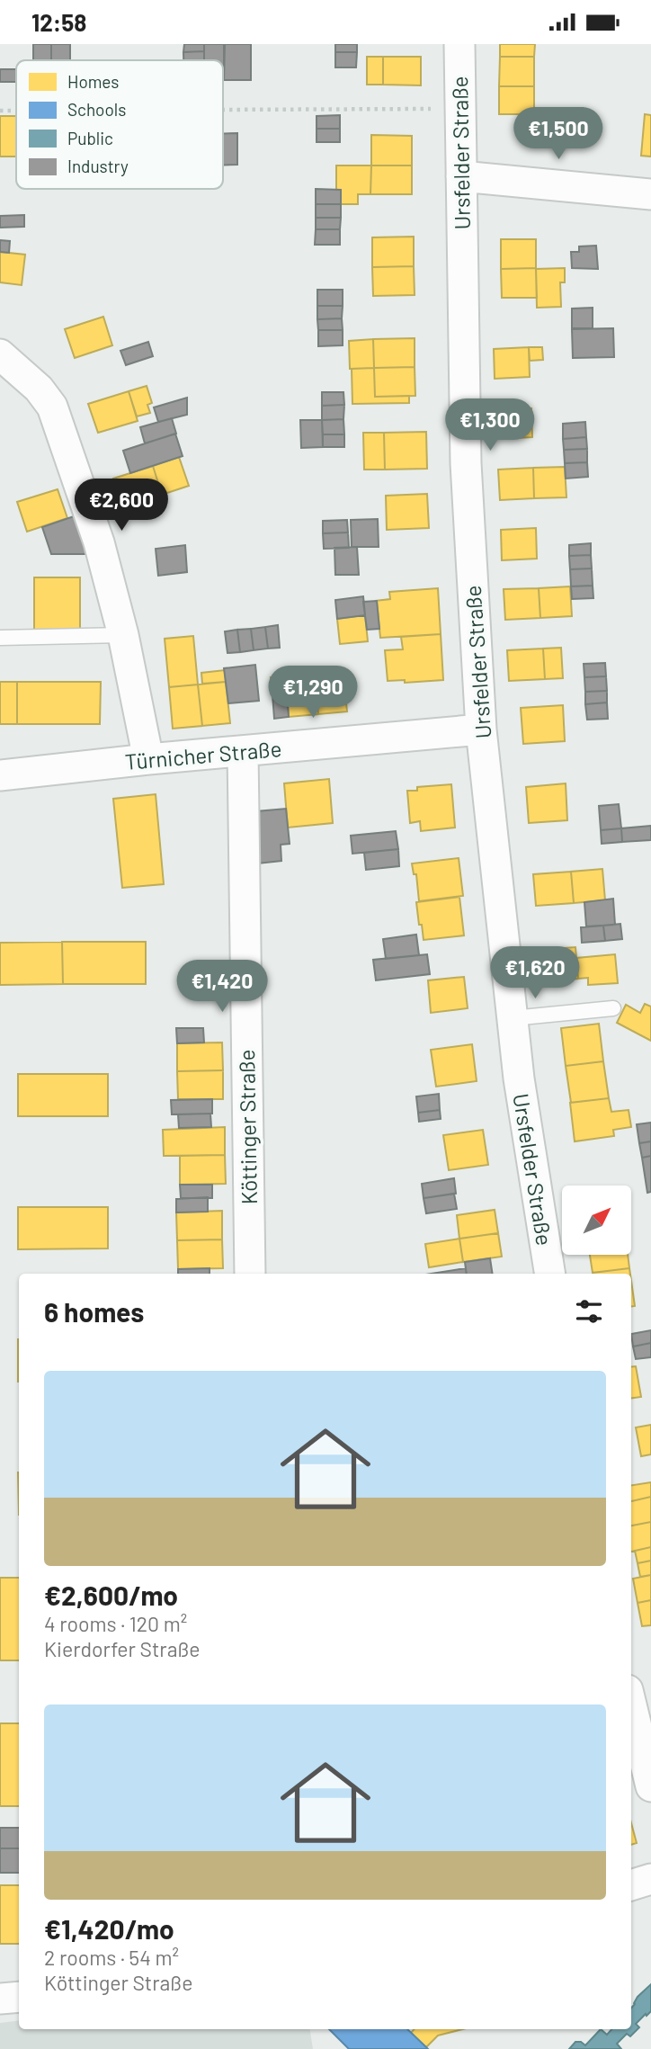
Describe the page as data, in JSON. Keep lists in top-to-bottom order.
{
  "streets": {
    "street": ["Ursfelder Straße", "Türnicher Straße", "Köttinger Straße"]
  },
  "crossings": [
    ["Ursfelder Straße", "Türnicher Straße"],
    ["Türnicher Straße", "Köttinger Straße"]
  ],
  "legend": [
    "Homes",
    "Schools",
    "Public",
    "Industry"
  ],
  "north": "top right",
  "page": {
    "status": "12:58",
    "price": [
      "€1,500",
      "€1,300",
      "€2,600",
      "€1,290",
      "€1,620",
      "€1,420"
    ],
    "heading": "6 homes",
    "list": [
      {
        "name": "€2,600/mo",
        "note": "4 rooms · 120 m² · Kierdorfer Straße"
      },
      {
        "name": "€1,420/mo",
        "note": "2 rooms · 54 m² · Köttinger Straße"
      }
    ]
  }
}
